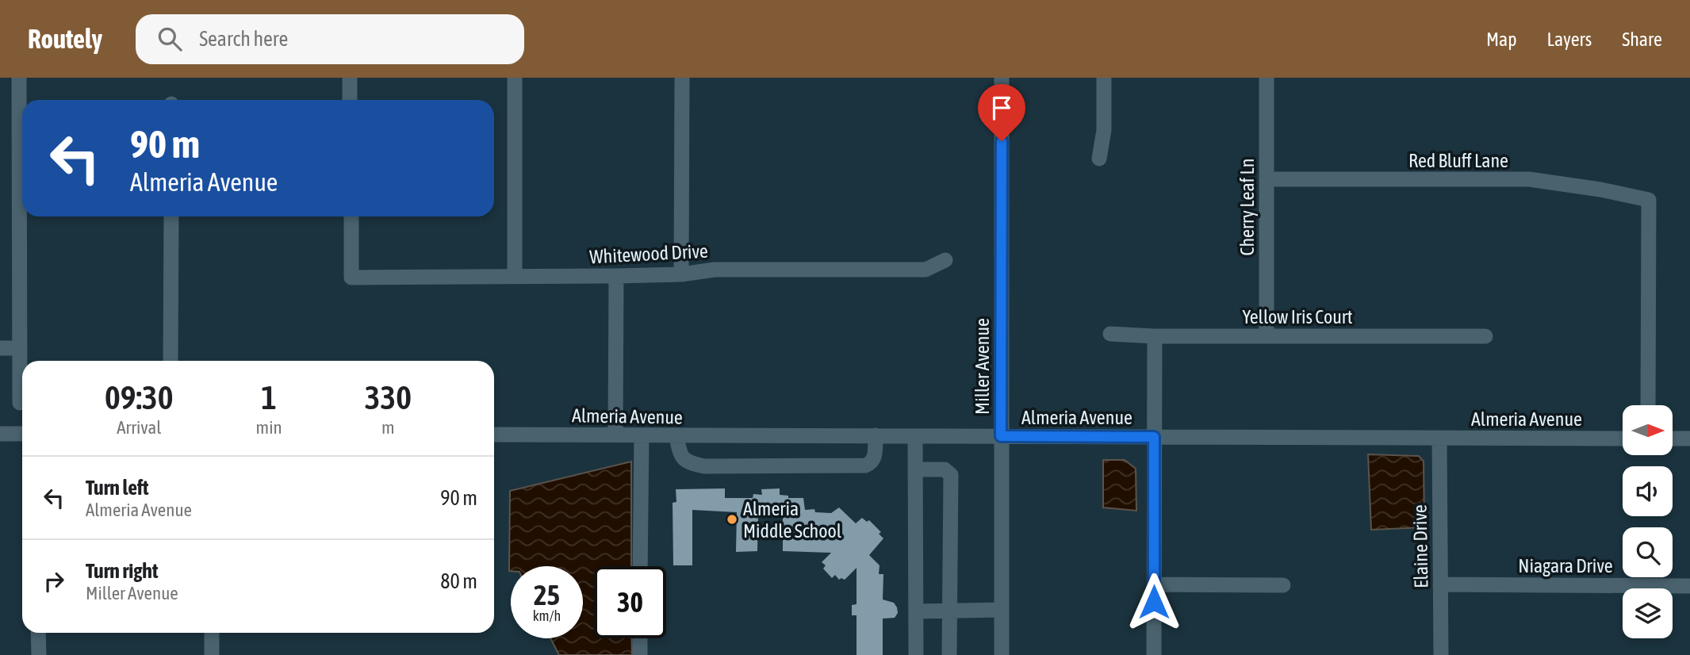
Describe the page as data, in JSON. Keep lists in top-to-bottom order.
{
  "streets": {
    "street": [
      "Red Bluff Lane",
      "Cherry Leaf Ln",
      "Whitewood Drive",
      "Yellow Iris Court",
      "Miller Avenue",
      "Almeria Avenue",
      "Elaine Drive",
      "Niagara Drive"
    ]
  },
  "crossings": [
    ["Red Bluff Lane", "Cherry Leaf Ln"],
    ["Cherry Leaf Ln", "Yellow Iris Court"],
    ["Miller Avenue", "Almeria Avenue"],
    ["Almeria Avenue", "Elaine Drive"],
    ["Elaine Drive", "Niagara Drive"]
  ],
  "places": ["Almeria Middle School"],
  "north": "right",
  "page": {
    "header": "Routely",
    "search": "Search here",
    "nav": ["Map", "Layers", "Share"],
    "turn": ["90 m", "Almeria Avenue"],
    "eta": [
      "09:30",
      "Arrival",
      "1",
      "min",
      "330",
      "m"
    ],
    "list": [
      {
        "name": "Turn left",
        "note": "Almeria Avenue",
        "value": "90 m"
      },
      {
        "name": "Turn right",
        "note": "Miller Avenue",
        "value": "80 m"
      }
    ],
    "speed": "25 km/h",
    "limit": "30"
  }
}
